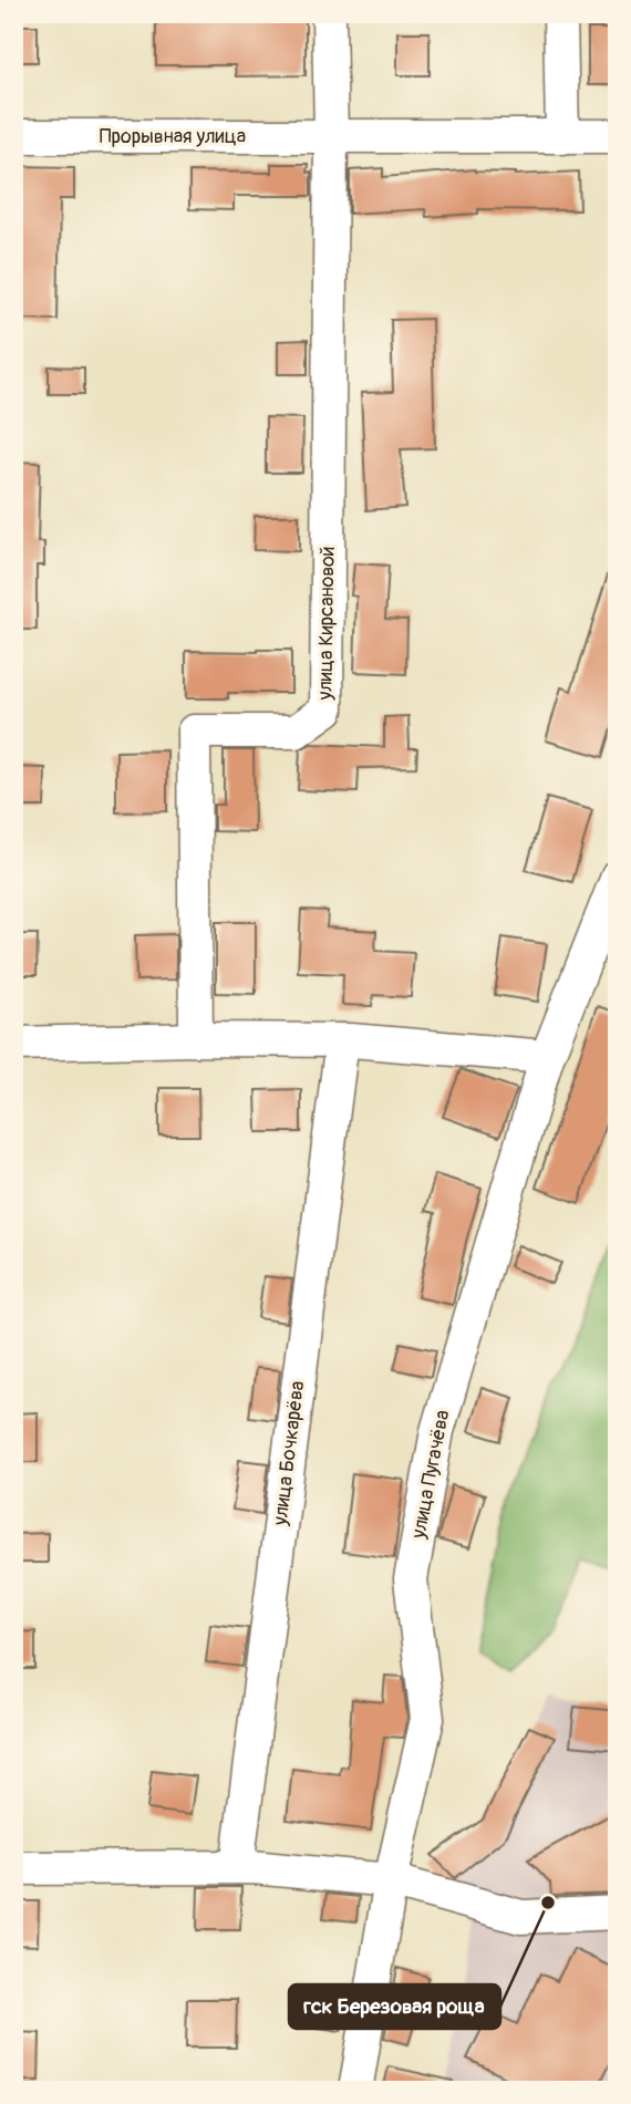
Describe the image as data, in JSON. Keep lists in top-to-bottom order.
{
  "streets": {
    "street": [
      "Прорывная улица",
      "улица Кирсановой",
      "улица Бочкарёва",
      "улица Пугачёва"
    ]
  },
  "crossings": [
    ["Прорывная улица", "улица Кирсановой"]
  ],
  "places": ["гск Березовая роща"]
}
